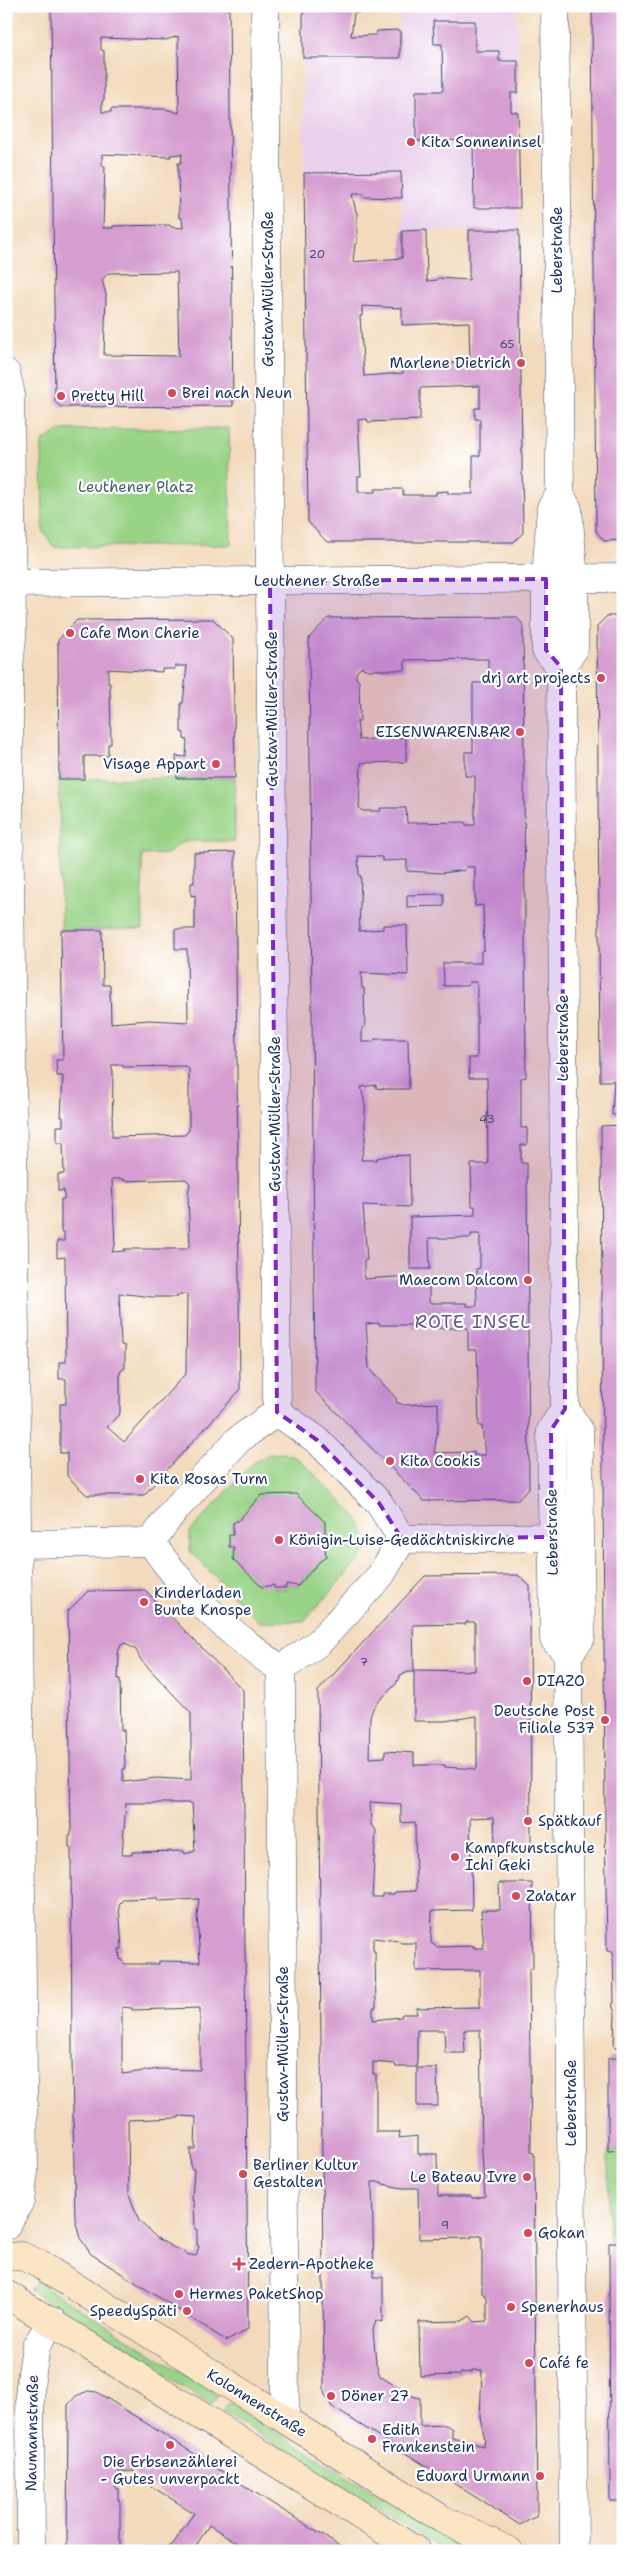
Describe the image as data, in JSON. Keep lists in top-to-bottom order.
{
  "streets": {
    "main road": ["Kolonnenstraße"],
    "street": [
      "Leberstraße",
      "Gustav-Müller-Straße",
      "Leuthener Straße",
      "Naumannstraße"
    ]
  },
  "crossings": [
    ["Leberstraße", "Leuthener Straße"],
    ["Gustav-Müller-Straße", "Leuthener Straße"],
    ["Gustav-Müller-Straße", "Kolonnenstraße"]
  ],
  "districts": ["ROTE INSEL"],
  "parks": ["Leuthener Platz"],
  "places": {
    "other": [
      "Kita Sonneninsel",
      "Marlene Dietrich",
      "Brei nach Neun",
      "Pretty Hill",
      "Cafe Mon Cherie",
      "drj art projects",
      "EISENWAREN.BAR",
      "Visage Appart",
      "Maecom Dalcom",
      "Kita Cookis",
      "Kita Rosas Turm",
      "Königin-Luise-Gedächtniskirche",
      "Kinderladen Bunte Knospe",
      "DIAZO",
      "Deutsche Post Filiale 537",
      "Spätkauf",
      "Kampfkunstschule Ichi Geki",
      "Za'atar",
      "Berliner Kultur Gestalten",
      "Le Bateau Ivre",
      "Gokan",
      "Hermes PaketShop",
      "Spenerhaus",
      "SpeedySpäti",
      "Café fe",
      "Döner 27",
      "Edith Frankenstein",
      "Die Erbsenzählerei - Gutes unverpackt",
      "Eduard Urmann"
    ],
    "health": ["Zedern-Apotheke"]
  },
  "house_numbers": [
    "20",
    "65",
    "43",
    "7",
    "9"
  ]
}
